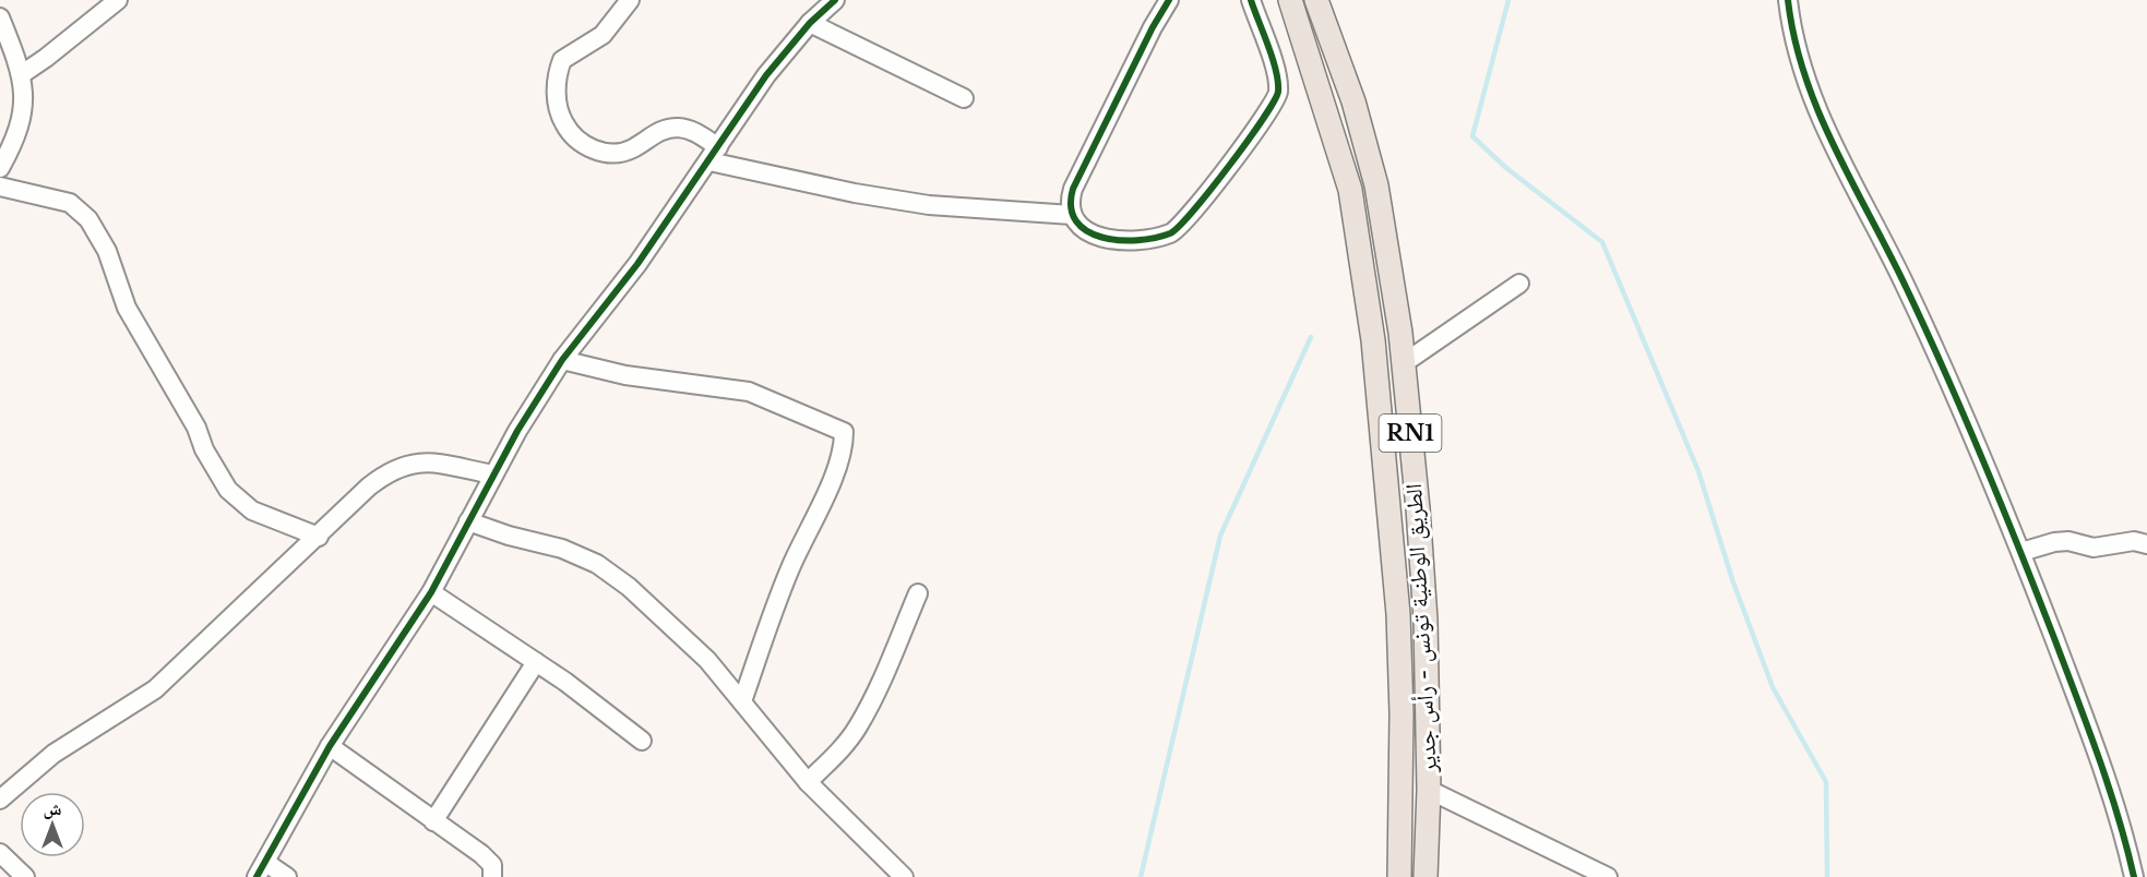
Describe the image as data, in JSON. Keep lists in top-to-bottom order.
{
  "streets": {
    "main road": ["RN1", "الطريق الوطنية تونس - رأس جدير"]
  },
  "north": "top"
}
